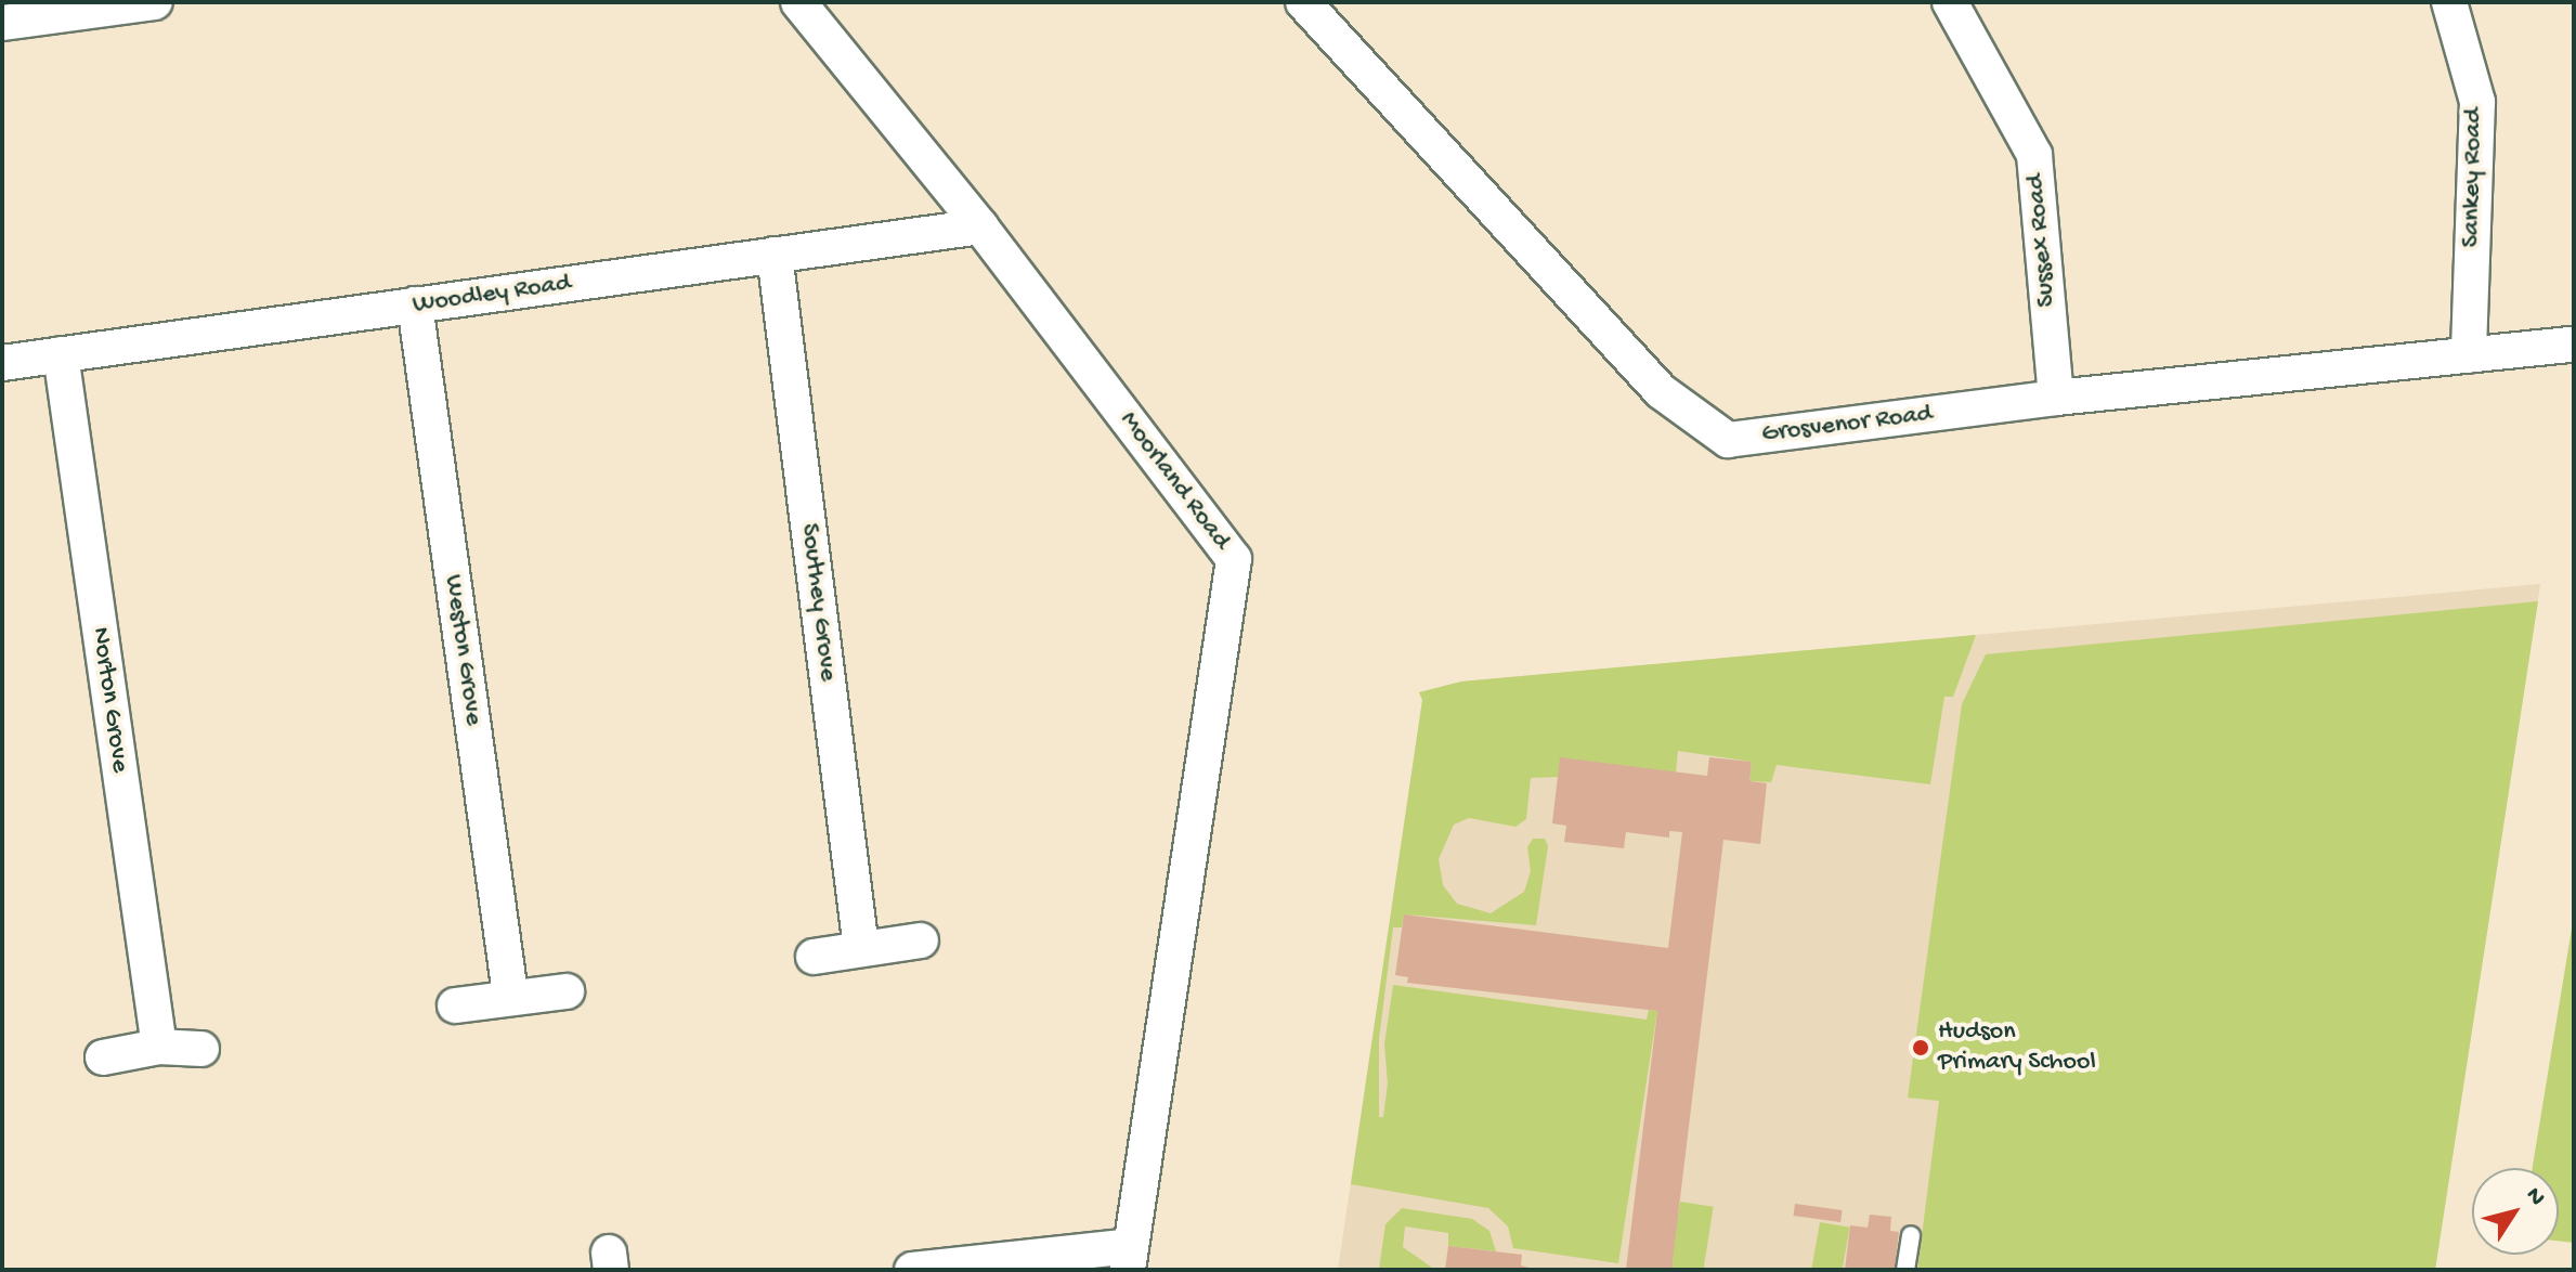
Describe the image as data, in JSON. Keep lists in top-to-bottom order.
{
  "streets": {
    "street": [
      "Sankey Road",
      "Sussex Road",
      "Woodley Road",
      "Grosvenor Road",
      "Moorland Road",
      "Southey Grove",
      "Weston Grove",
      "Norton Grove"
    ]
  },
  "crossings": [
    ["Sankey Road", "Grosvenor Road"],
    ["Sussex Road", "Grosvenor Road"],
    ["Woodley Road", "Moorland Road"],
    ["Woodley Road", "Southey Grove"],
    ["Woodley Road", "Weston Grove"],
    ["Woodley Road", "Norton Grove"]
  ],
  "places": ["Hudson Primary School"],
  "north": "top right"
}
